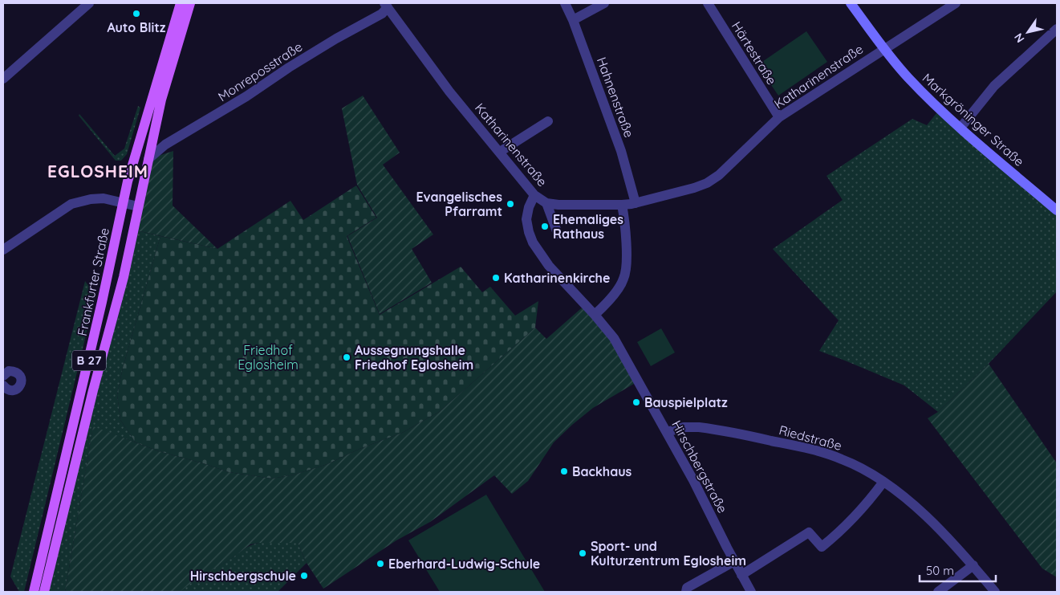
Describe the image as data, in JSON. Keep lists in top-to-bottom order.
{
  "streets": {
    "main road": ["Markgröninger Straße", "Frankfurter Straße", "B 27"],
    "street": [
      "Härtestraße",
      "Monreposstraße",
      "Katharinenstraße",
      "Hahnenstraße",
      "Riedstraße",
      "Hirschbergstraße"
    ]
  },
  "crossings": [
    ["Härtestraße", "Katharinenstraße"],
    ["Monreposstraße", "Katharinenstraße"],
    ["Monreposstraße", "Frankfurter Straße"],
    ["Katharinenstraße", "Hahnenstraße"],
    ["Katharinenstraße", "Markgröninger Straße"],
    ["Katharinenstraße", "Hirschbergstraße"],
    ["Riedstraße", "Hirschbergstraße"]
  ],
  "districts": ["EGLOSHEIM"],
  "parks": ["Friedhof Eglosheim"],
  "places": [
    "Auto Blitz",
    "Evangelisches Pfarramt",
    "Ehemaliges Rathaus",
    "Katharinenkirche",
    "Aussegnungshalle Friedhof Eglosheim",
    "Bauspielplatz",
    "Backhaus",
    "Sport- und Kulturzentrum Eglosheim",
    "Eberhard-Ludwig-Schule",
    "Hirschbergschule"
  ],
  "scale_bar": "50 m",
  "north": "bottom left"
}
